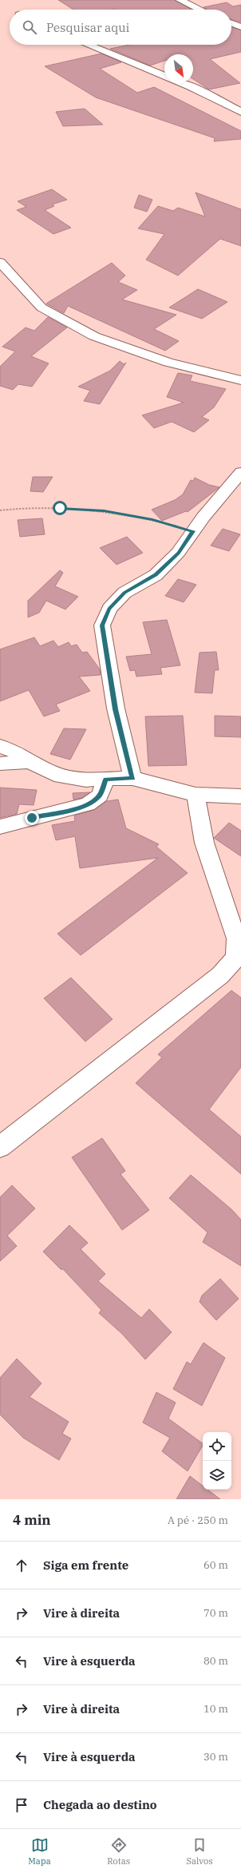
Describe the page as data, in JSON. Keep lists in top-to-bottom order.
{
  "north": "bottom right",
  "page": {
    "search": "Pesquisar aqui",
    "heading": ["4 min", "A pé · 250 m"],
    "list": [
      ["Siga em frente", "60 m"],
      ["Vire à direita", "70 m"],
      ["Vire à esquerda", "80 m"],
      ["Vire à direita", "10 m"],
      ["Vire à esquerda", "30 m"],
      "Chegada ao destino"
    ],
    "nav": ["Mapa", "Rotas", "Salvos"]
  }
}
